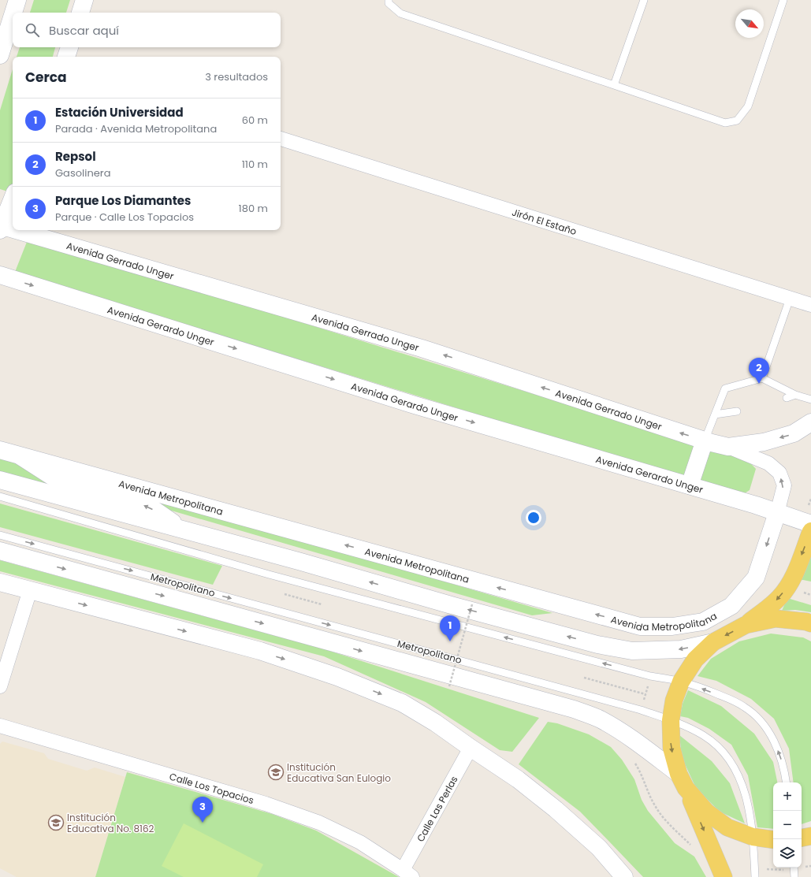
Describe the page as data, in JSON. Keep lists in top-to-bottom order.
{
  "streets": {
    "main road": ["Avenida Gerrado Unger", "Avenida Gerardo Unger", "Avenida Metropolitana"],
    "street": ["Jirón El Estaño", "Calle Los Topacios", "Calle Las Perlas"],
    "lane": ["Metropolitano"]
  },
  "crossings": [
    ["Avenida Gerrado Unger", "Avenida Gerardo Unger"],
    ["Avenida Gerrado Unger", "Avenida Metropolitana"],
    ["Avenida Gerardo Unger", "Avenida Metropolitana"],
    ["Calle Los Topacios", "Calle Las Perlas"]
  ],
  "one_way": ["Avenida Gerrado Unger", "Avenida Gerardo Unger"],
  "places": {
    "school or university": ["Institución Educativa San Eulogio", "Institución Educativa No. 8162"]
  },
  "north": "bottom right",
  "page": {
    "search": "Buscar aquí",
    "heading": ["Cerca", "3 resultados"],
    "list": [
      {
        "mark": "1",
        "name": "Estación Universidad",
        "note": "Parada · Avenida Metropolitana",
        "value": "60 m"
      },
      {
        "mark": "2",
        "name": "Repsol",
        "note": "Gasolinera",
        "value": "110 m"
      },
      {
        "mark": "3",
        "name": "Parque Los Diamantes",
        "note": "Parque · Calle Los Topacios",
        "value": "180 m"
      }
    ],
    "pins": ["2", "1", "3"],
    "map_buttons": ["+", "−"]
  }
}
